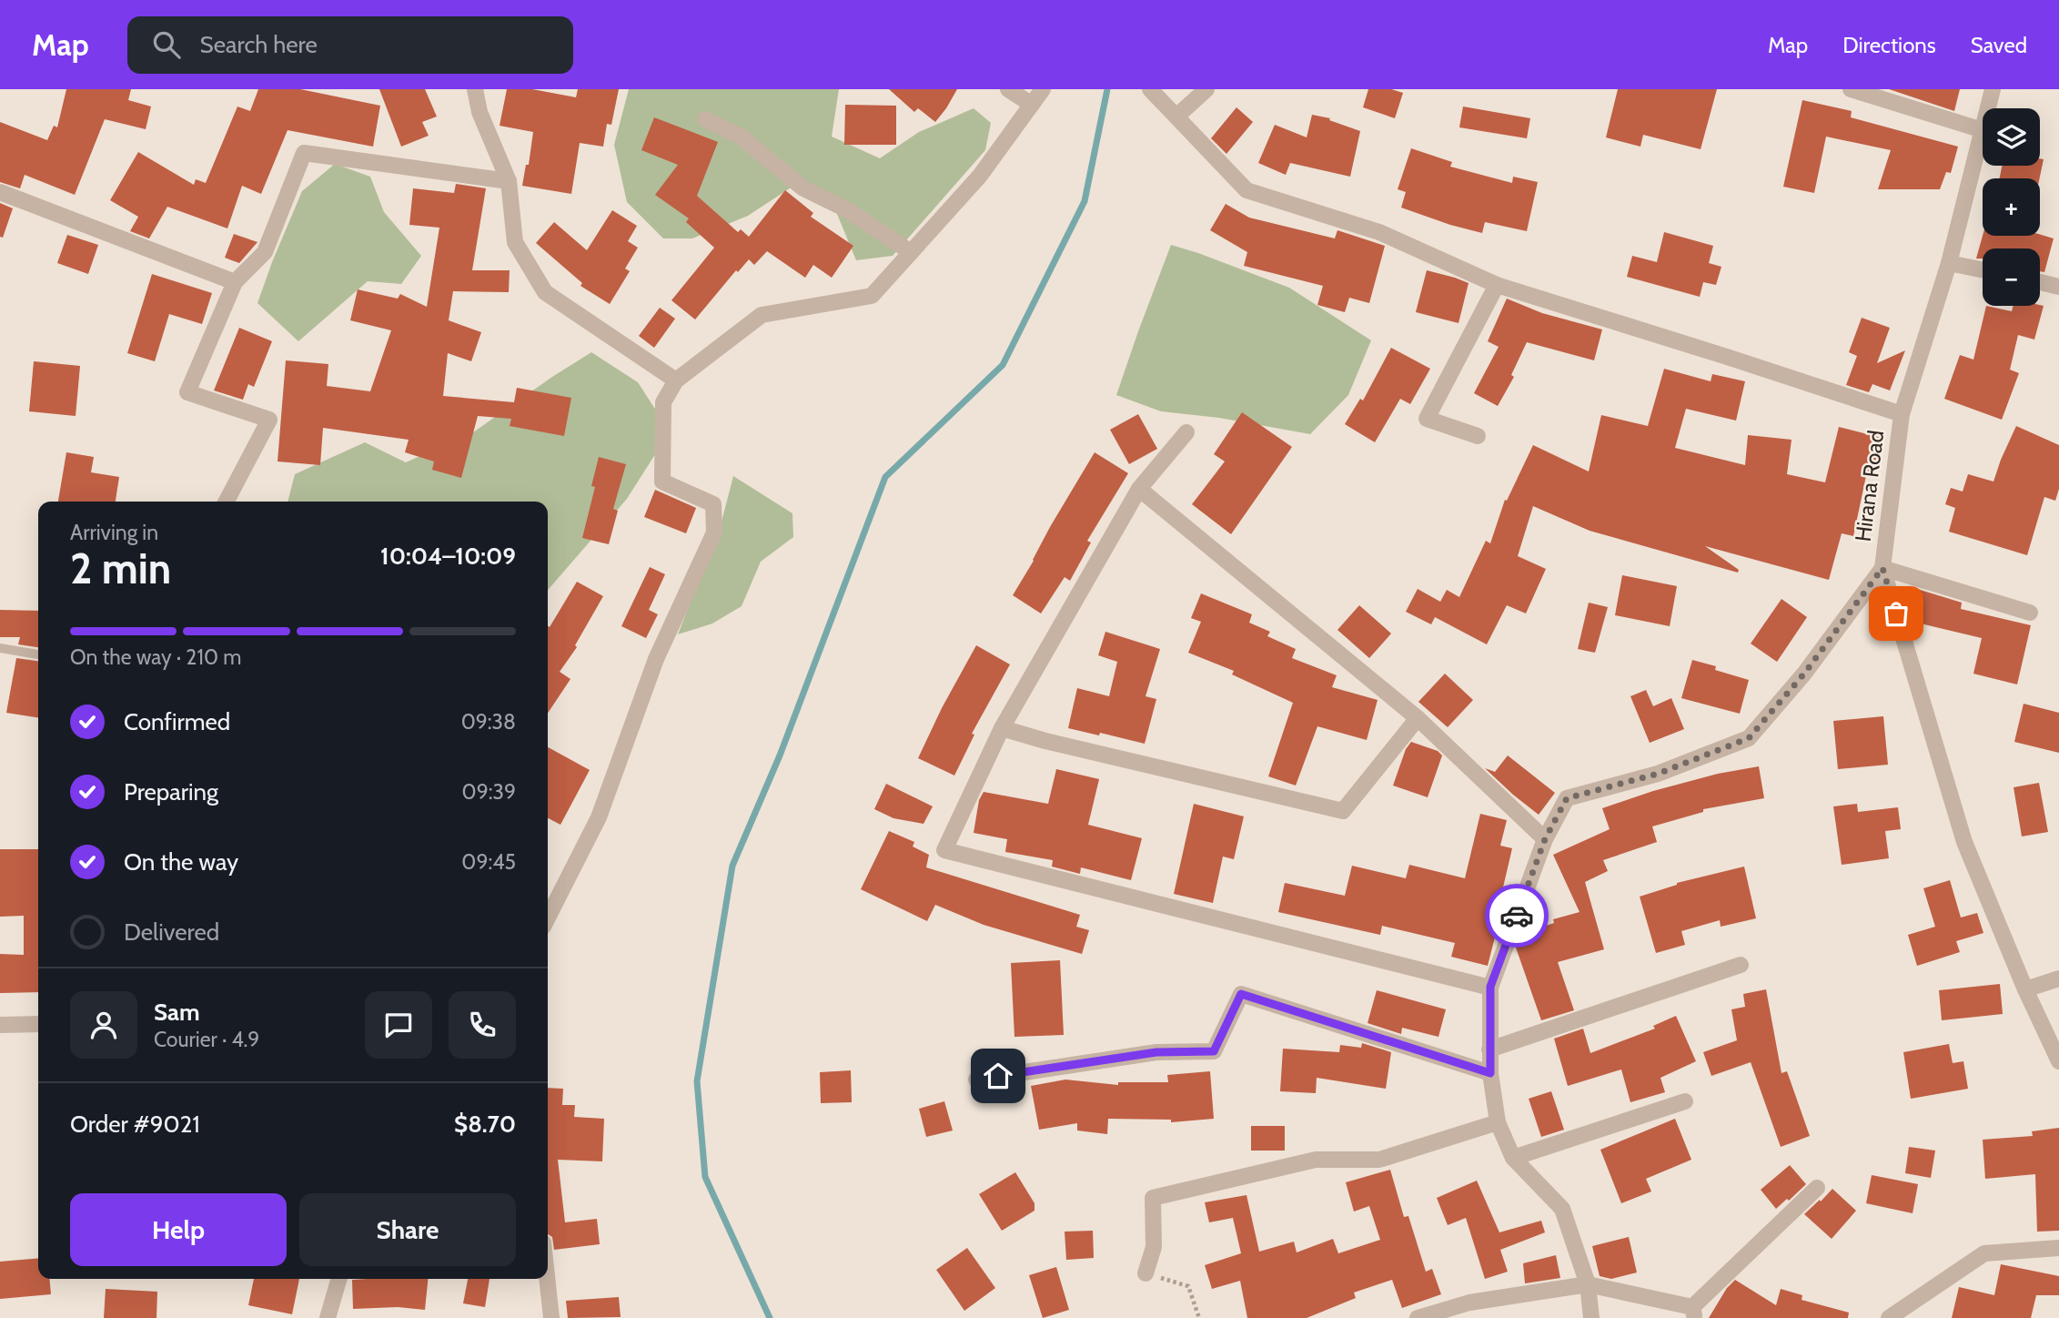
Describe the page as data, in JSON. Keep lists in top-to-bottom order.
{
  "streets": {
    "street": ["Hirana Road"]
  },
  "page": {
    "header": "Map",
    "search": "Search here",
    "nav": ["Map", "Directions", "Saved"],
    "map_buttons": ["+", "−"],
    "heading": ["2 min", "Arriving in", "10:04–10:09"],
    "panel": [
      "Sam",
      "Courier · 4.9",
      "Order #9021",
      "$8.70"
    ],
    "bar": "On the way · 210 m",
    "list": [
      ["Confirmed", "09:38"],
      ["Preparing", "09:39"],
      ["On the way", "09:45"],
      "Delivered"
    ],
    "buttons": ["Help", "Share"]
  }
}
